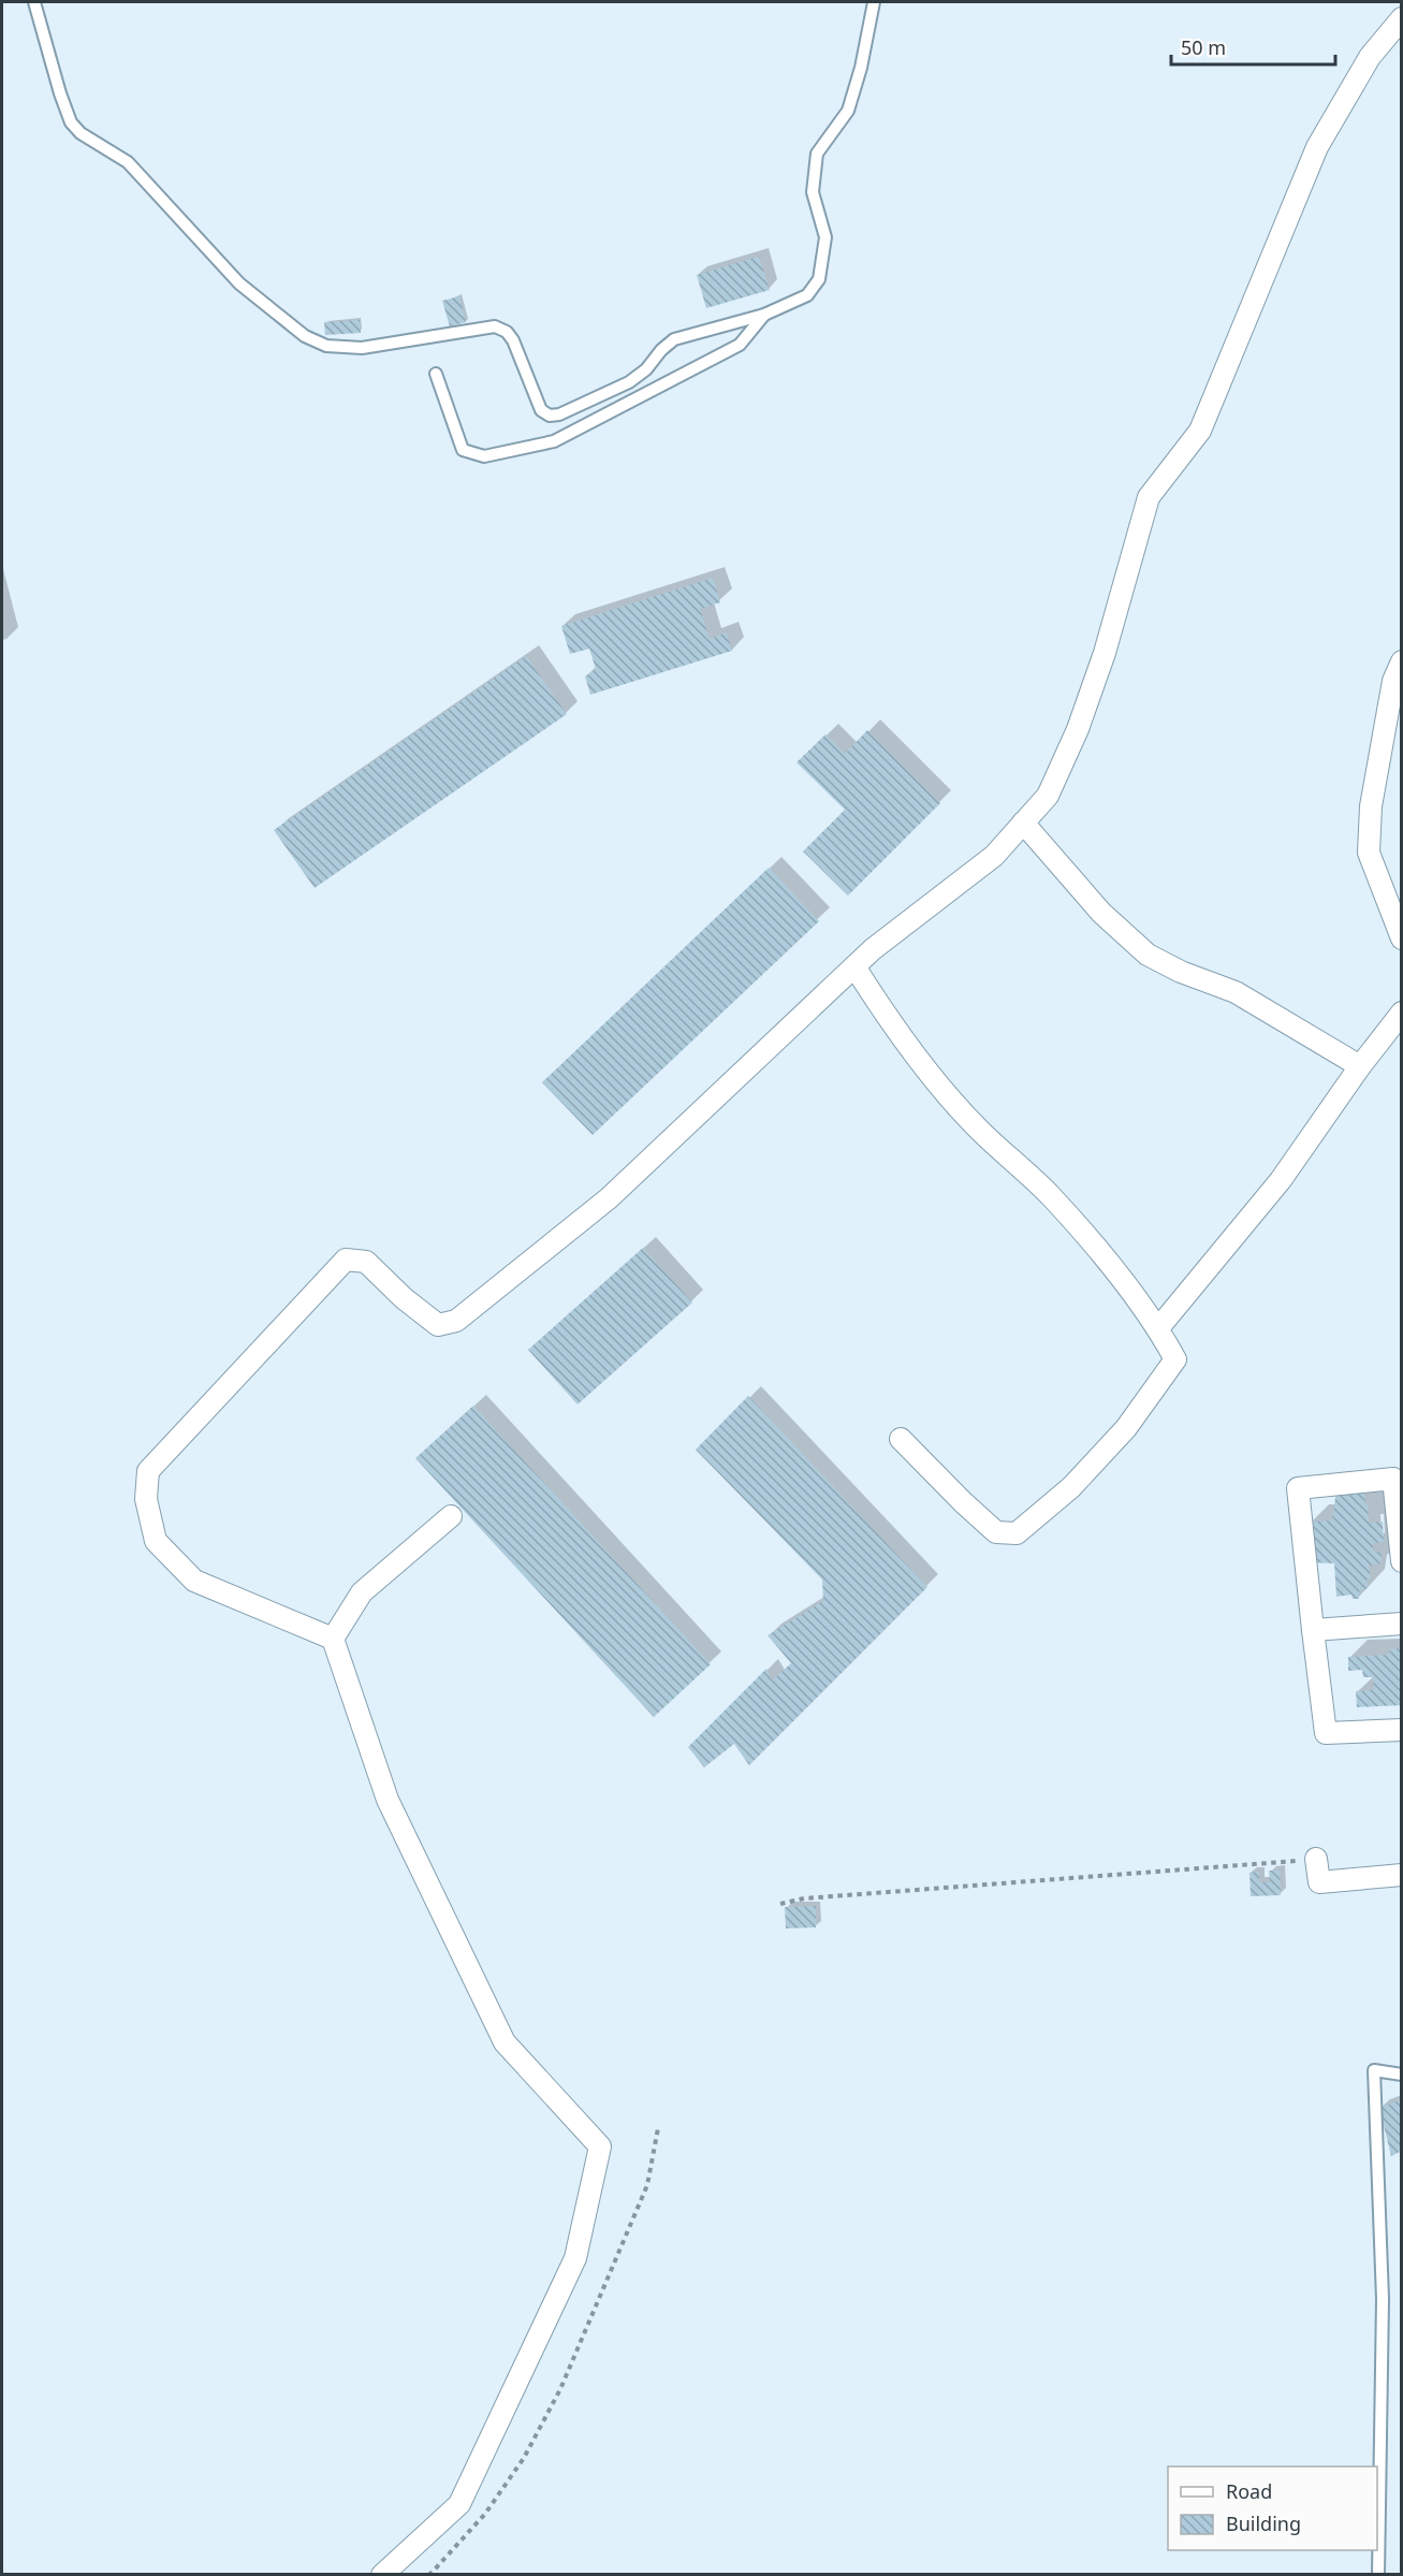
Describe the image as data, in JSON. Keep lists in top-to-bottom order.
{
  "legend": ["Road", "Building"],
  "scale_bar": "50 m"
}
